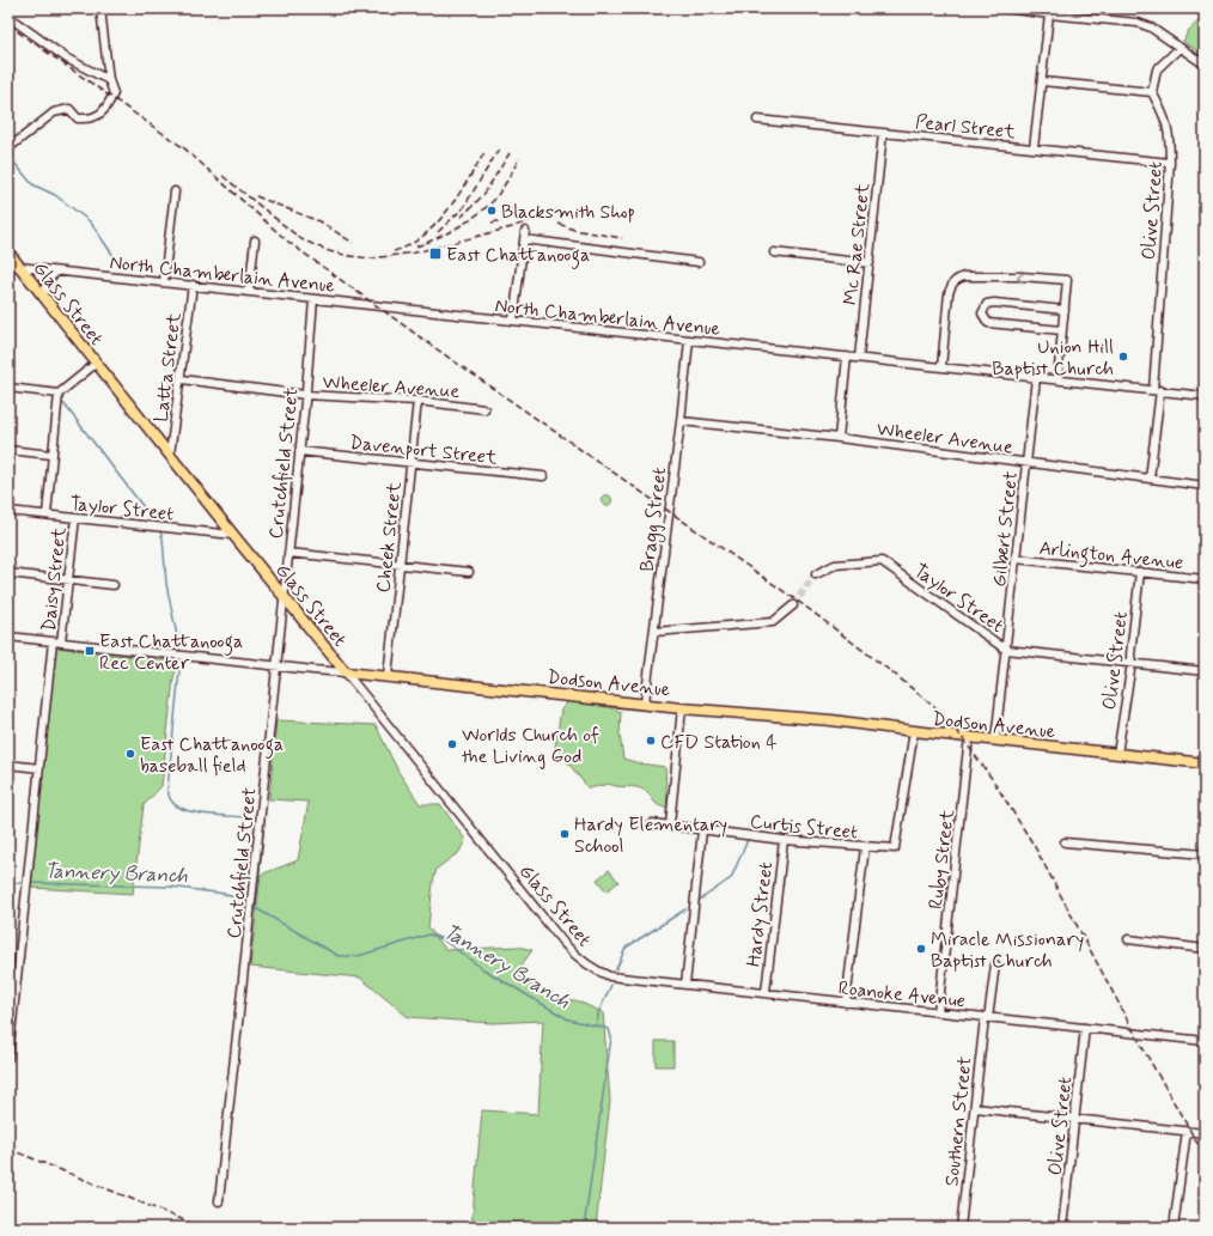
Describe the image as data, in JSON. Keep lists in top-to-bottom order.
{
  "streets": {
    "main road": ["Glass Street", "Dodson Avenue"],
    "street": [
      "Pearl Street",
      "Olive Street",
      "Mc Rae Street",
      "North Chamberlain Avenue",
      "Latta Street",
      "Wheeler Avenue",
      "Davenport Street",
      "Crutchfield Street",
      "Taylor Street",
      "Bragg Street",
      "Gilbert Street",
      "Cheek Street",
      "Arlington Avenue",
      "Daisy Street",
      "Curtis Street",
      "Ruby Street",
      "Hardy Street",
      "Roanoke Avenue",
      "Southern Street"
    ]
  },
  "crossings": [
    ["Pearl Street", "Olive Street"],
    ["Pearl Street", "Mc Rae Street"],
    ["Olive Street", "North Chamberlain Avenue"],
    ["Olive Street", "Wheeler Avenue"],
    ["Olive Street", "Taylor Street"],
    ["Olive Street", "Arlington Avenue"],
    ["Olive Street", "Dodson Avenue"],
    ["Olive Street", "Roanoke Avenue"],
    ["Mc Rae Street", "North Chamberlain Avenue"],
    ["North Chamberlain Avenue", "Glass Street"],
    ["North Chamberlain Avenue", "Latta Street"],
    ["North Chamberlain Avenue", "Crutchfield Street"],
    ["North Chamberlain Avenue", "Bragg Street"],
    ["North Chamberlain Avenue", "Gilbert Street"],
    ["Glass Street", "Latta Street"],
    ["Glass Street", "Crutchfield Street"],
    ["Glass Street", "Taylor Street"],
    ["Glass Street", "Dodson Avenue"],
    ["Glass Street", "Roanoke Avenue"],
    ["Latta Street", "Wheeler Avenue"],
    ["Wheeler Avenue", "Crutchfield Street"],
    ["Wheeler Avenue", "Bragg Street"],
    ["Wheeler Avenue", "Gilbert Street"],
    ["Wheeler Avenue", "Cheek Street"],
    ["Davenport Street", "Crutchfield Street"],
    ["Davenport Street", "Cheek Street"],
    ["Crutchfield Street", "Dodson Avenue"],
    ["Taylor Street", "Gilbert Street"],
    ["Taylor Street", "Daisy Street"],
    ["Bragg Street", "Dodson Avenue"],
    ["Gilbert Street", "Arlington Avenue"],
    ["Gilbert Street", "Dodson Avenue"],
    ["Cheek Street", "Dodson Avenue"],
    ["Daisy Street", "Dodson Avenue"],
    ["Dodson Avenue", "Curtis Street"],
    ["Dodson Avenue", "Ruby Street"],
    ["Curtis Street", "Hardy Street"],
    ["Ruby Street", "Roanoke Avenue"],
    ["Hardy Street", "Roanoke Avenue"],
    ["Roanoke Avenue", "Southern Street"]
  ],
  "water": ["Tannery Branch"],
  "places": {
    "other": [
      "Blacksmith Shop",
      "Union Hill Baptist Church",
      "CFD Station 4",
      "Worlds Church of the Living God",
      "East Chattanooga baseball field",
      "Hardy Elementary School",
      "Miracle Missionary Baptist Church"
    ],
    "transit": ["East Chattanooga", "East Chattanooga Rec Center"]
  }
}
